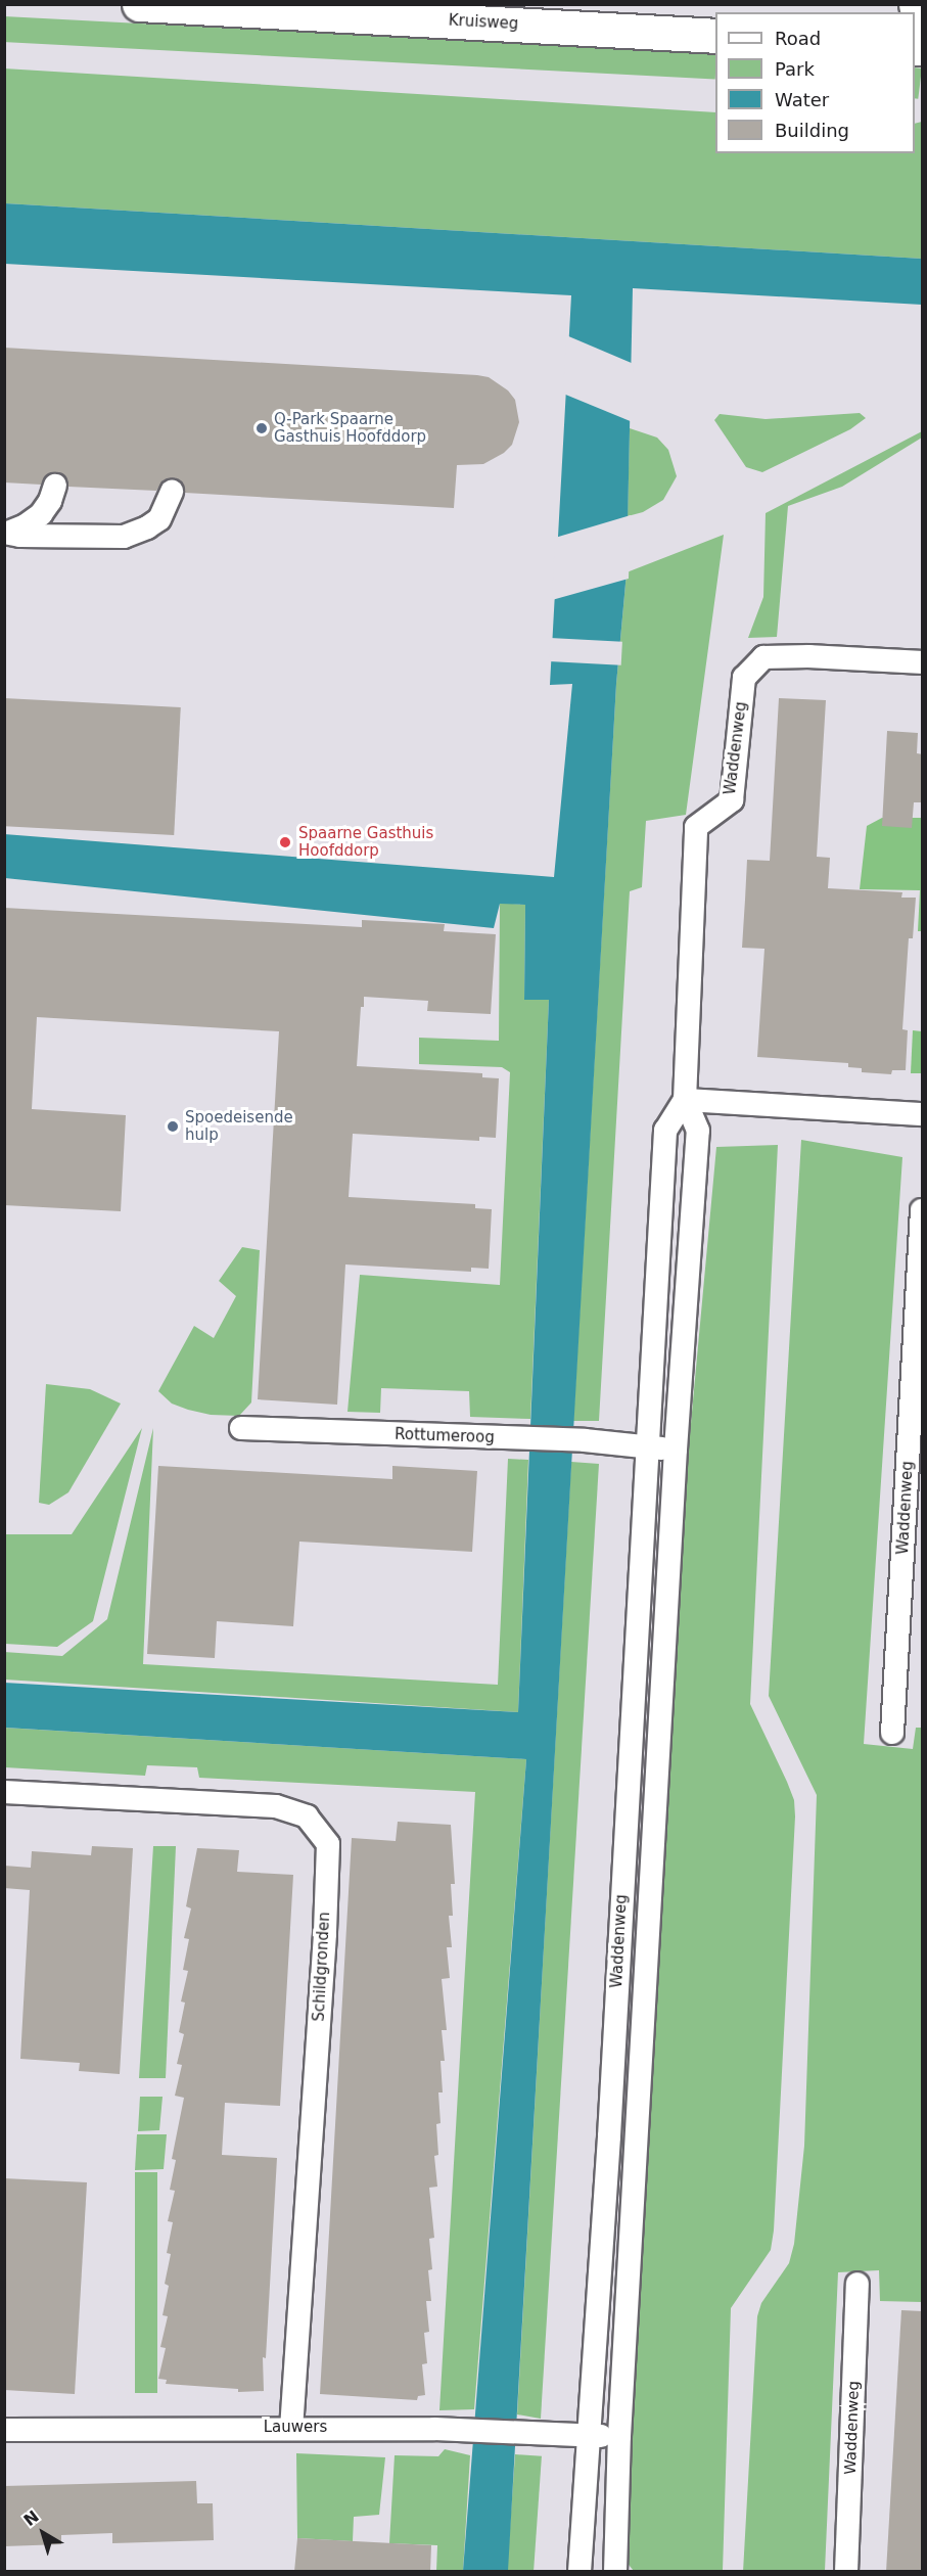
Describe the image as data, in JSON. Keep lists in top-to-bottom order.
{
  "streets": {
    "main road": ["Kruisweg"],
    "street": [
      "Waddenweg",
      "Rottumeroog",
      "Schildgronden",
      "Lauwers"
    ]
  },
  "crossings": [
    ["Waddenweg", "Rottumeroog"],
    ["Waddenweg", "Lauwers"],
    ["Schildgronden", "Lauwers"]
  ],
  "places": ["Q-Park Spaarne Gasthuis Hoofddorp", "Spaarne Gasthuis Hoofddorp", "Spoedeisende hulp"],
  "legend": [
    "Road",
    "Park",
    "Water",
    "Building"
  ],
  "north": "top left"
}
